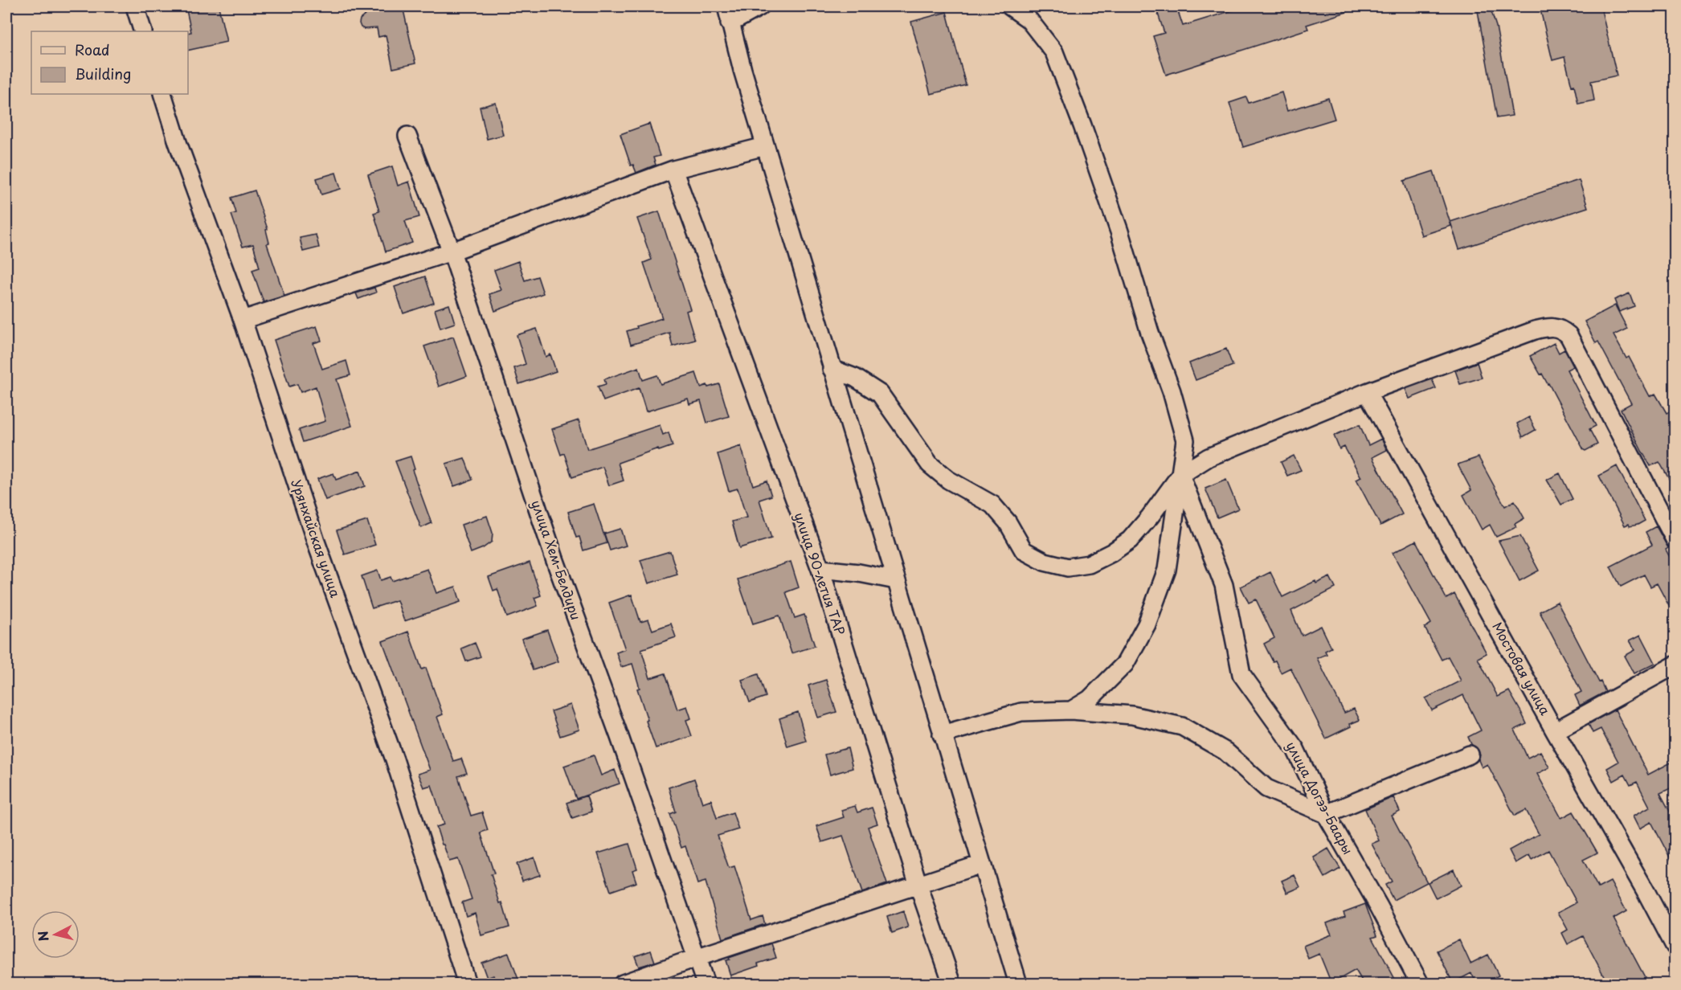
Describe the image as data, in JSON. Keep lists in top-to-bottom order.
{
  "streets": {
    "street": [
      "Урянхайская улица",
      "улица Хем-Белдири",
      "улица 90-летия ТАР",
      "Мостовая улица",
      "улица Догээ-Баары"
    ]
  },
  "legend": ["Road", "Building"],
  "north": "left"
}
